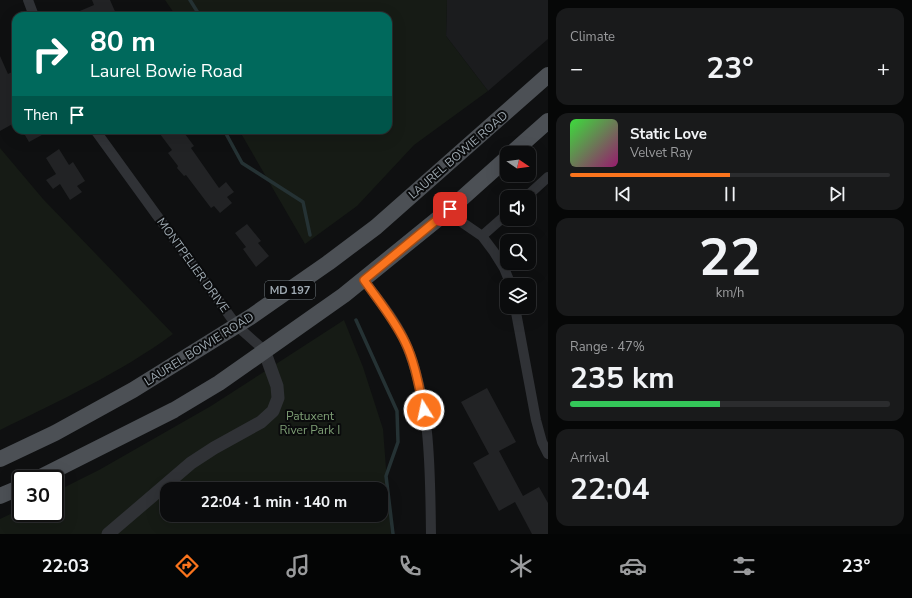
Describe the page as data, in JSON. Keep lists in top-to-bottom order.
{
  "streets": {
    "main road": ["LAUREL BOWIE ROAD", "MD 197"],
    "street": ["MONTPELIER DRIVE"]
  },
  "crossings": [
    ["LAUREL BOWIE ROAD", "MONTPELIER DRIVE"],
    ["MONTPELIER DRIVE", "MD 197"]
  ],
  "parks": ["Patuxent River Park I"],
  "north": "right",
  "page": {
    "tile": [
      "Climate",
      ["22", "km/h"],
      ["Range · 47%", "235 km"],
      ["Arrival", "22:04"]
    ],
    "turn": ["80 m", "Laurel Bowie Road"],
    "heat": ["−", "23°", "+"],
    "then": "Then",
    "song": ["Static Love", "Velvet Ray"],
    "limit": "30",
    "trip": "22:04 · 1 min · 140 m",
    "tabs": ["22:03", "23°"]
  }
}
